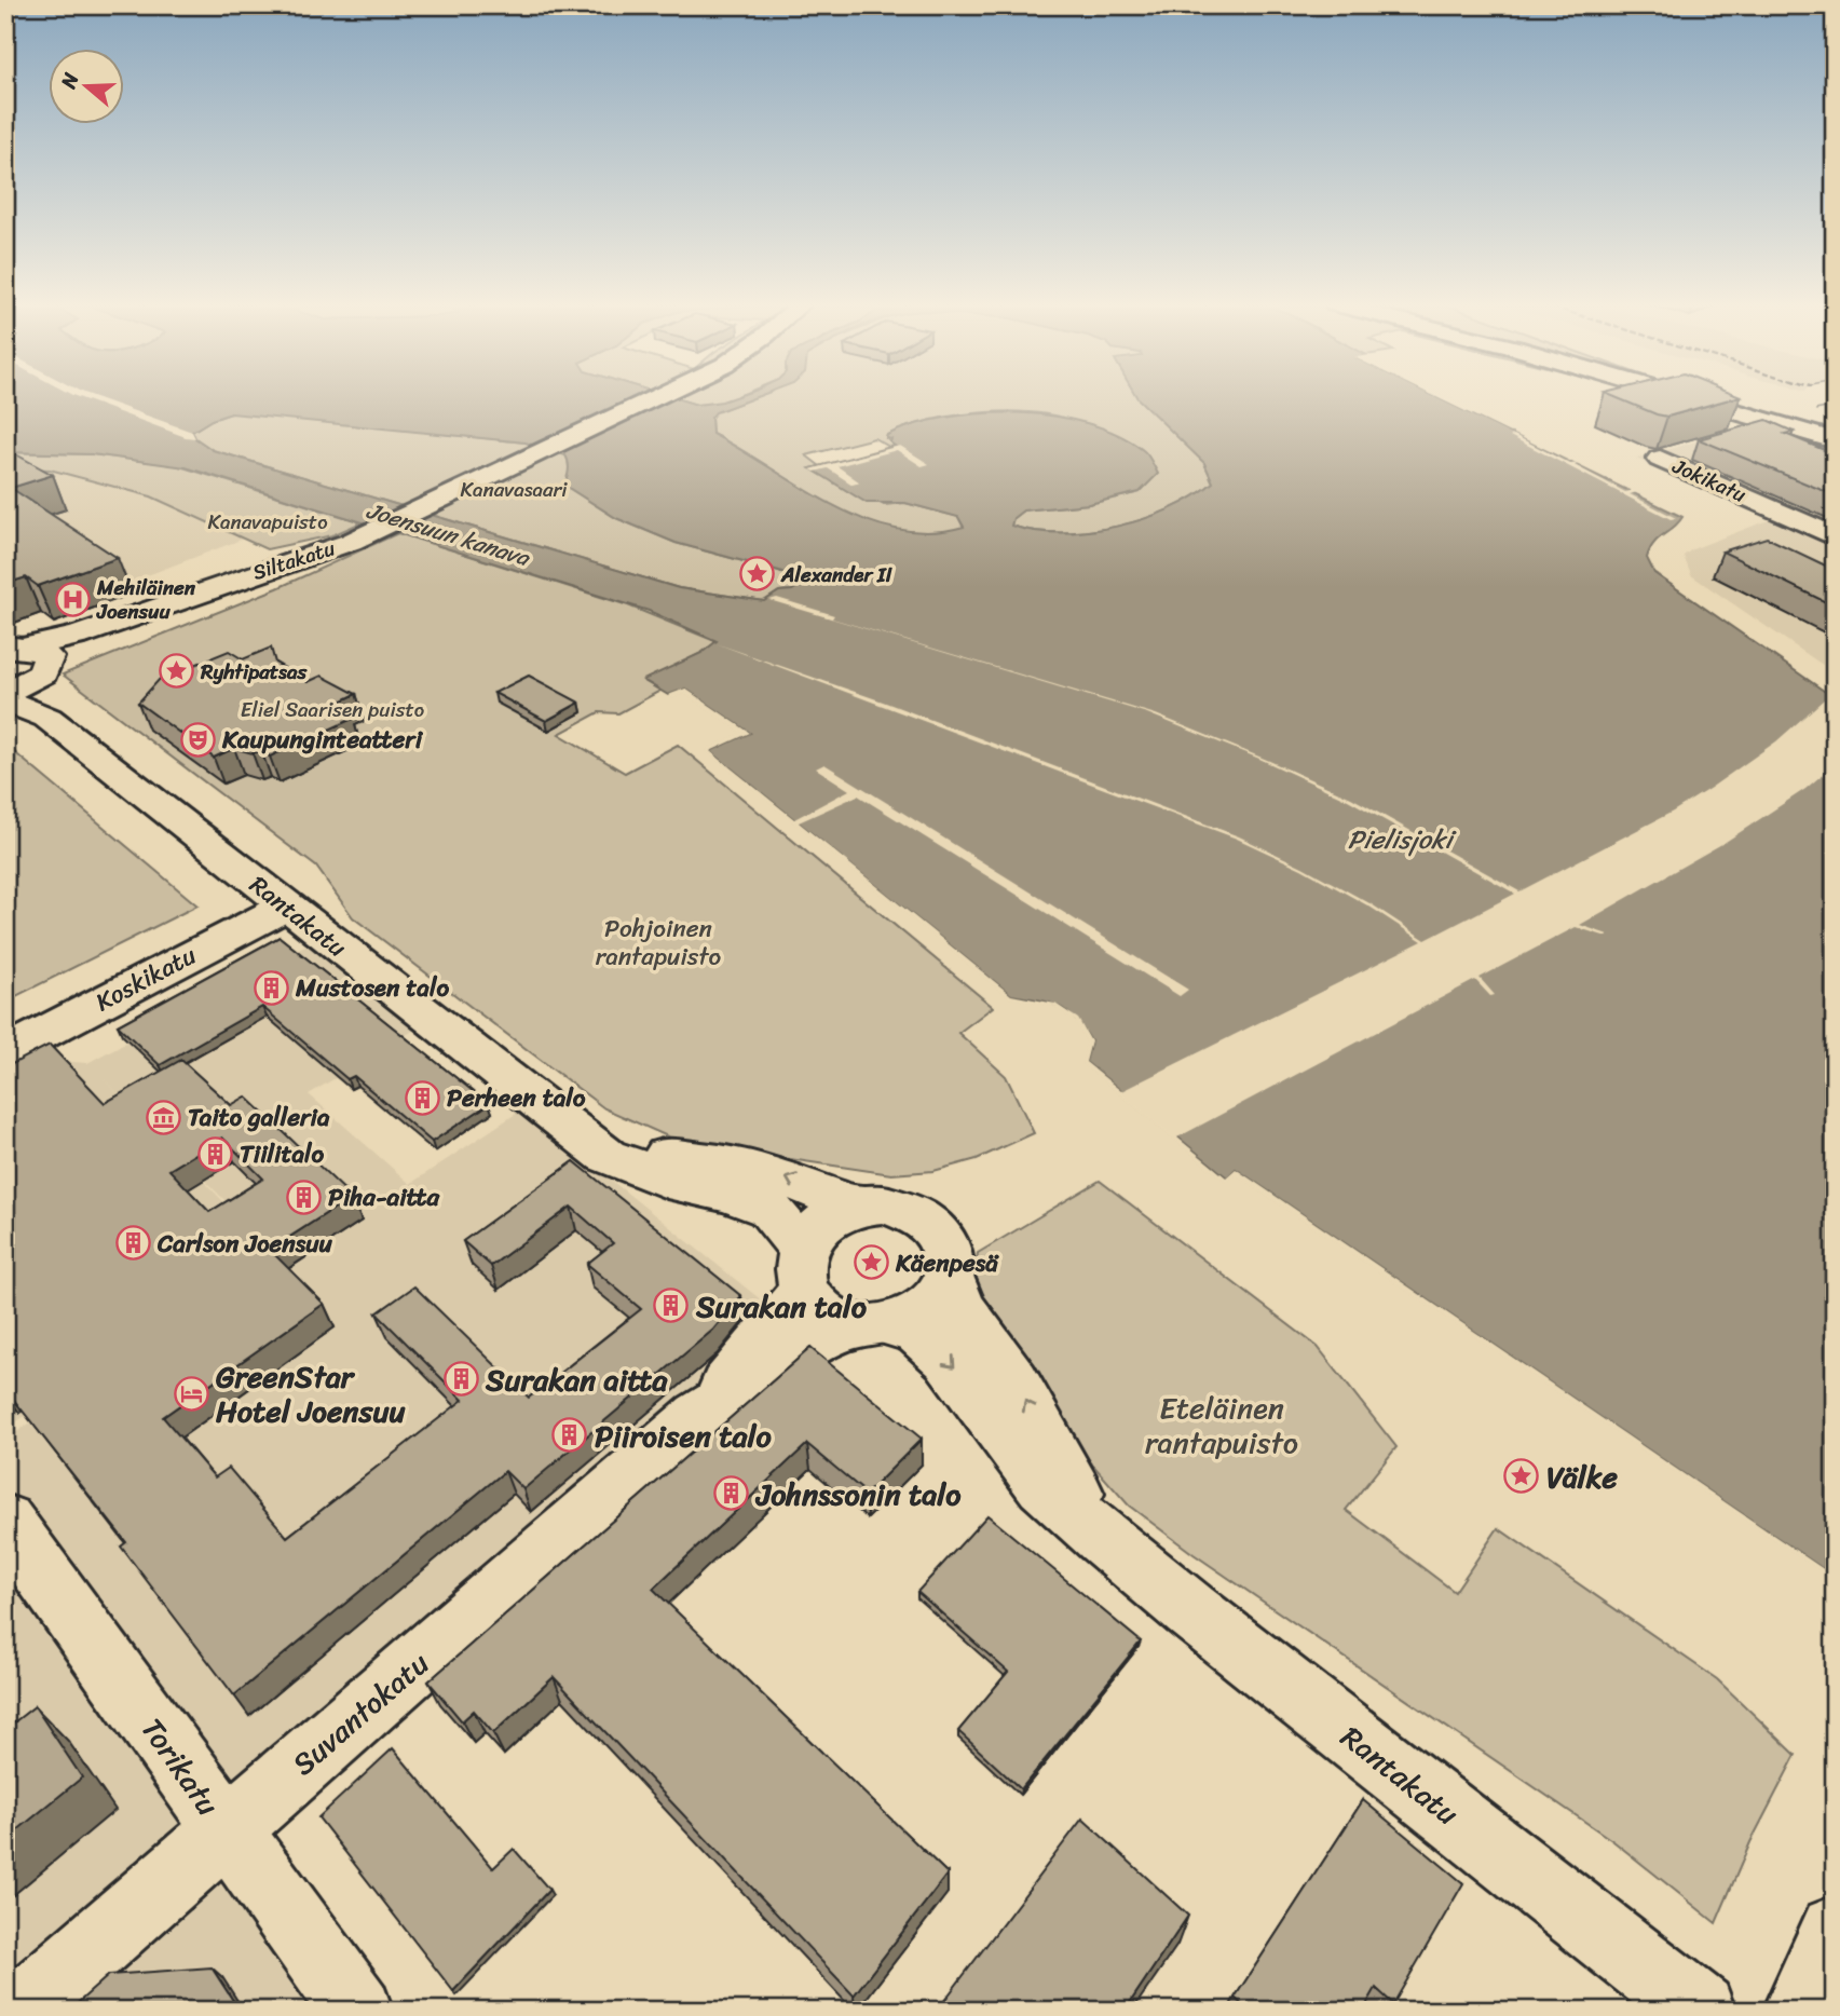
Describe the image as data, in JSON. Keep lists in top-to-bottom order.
{
  "streets": {
    "street": [
      "Jokikatu",
      "Siltakatu",
      "Rantakatu",
      "Koskikatu",
      "Suvantokatu",
      "Torikatu"
    ]
  },
  "crossings": [
    ["Rantakatu", "Koskikatu"],
    ["Rantakatu", "Suvantokatu"],
    ["Suvantokatu", "Torikatu"]
  ],
  "water": ["Joensuun kanava", "Pielisjoki"],
  "parks": [
    "Kanavasaari",
    "Kanavapuisto",
    "Eliel Saarisen puisto",
    "Pohjoinen rantapuisto",
    "Eteläinen rantapuisto"
  ],
  "places": {
    "place": [
      "Alexander II",
      "Ryhtipatsas",
      "Käenpesä",
      "Välke"
    ],
    "hospital": ["Mehiläinen Joensuu"],
    "theatre": ["Kaupunginteatteri"],
    "building": [
      "Mustosen talo",
      "Perheen talo",
      "Tiilitalo",
      "Piha-aitta",
      "Carlson Joensuu",
      "Surakan talo",
      "Surakan aitta",
      "Piiroisen talo",
      "Johnssonin talo"
    ],
    "museum": ["Taito galleria"],
    "hotel": ["GreenStar Hotel Joensuu"]
  },
  "north": "left"
}
